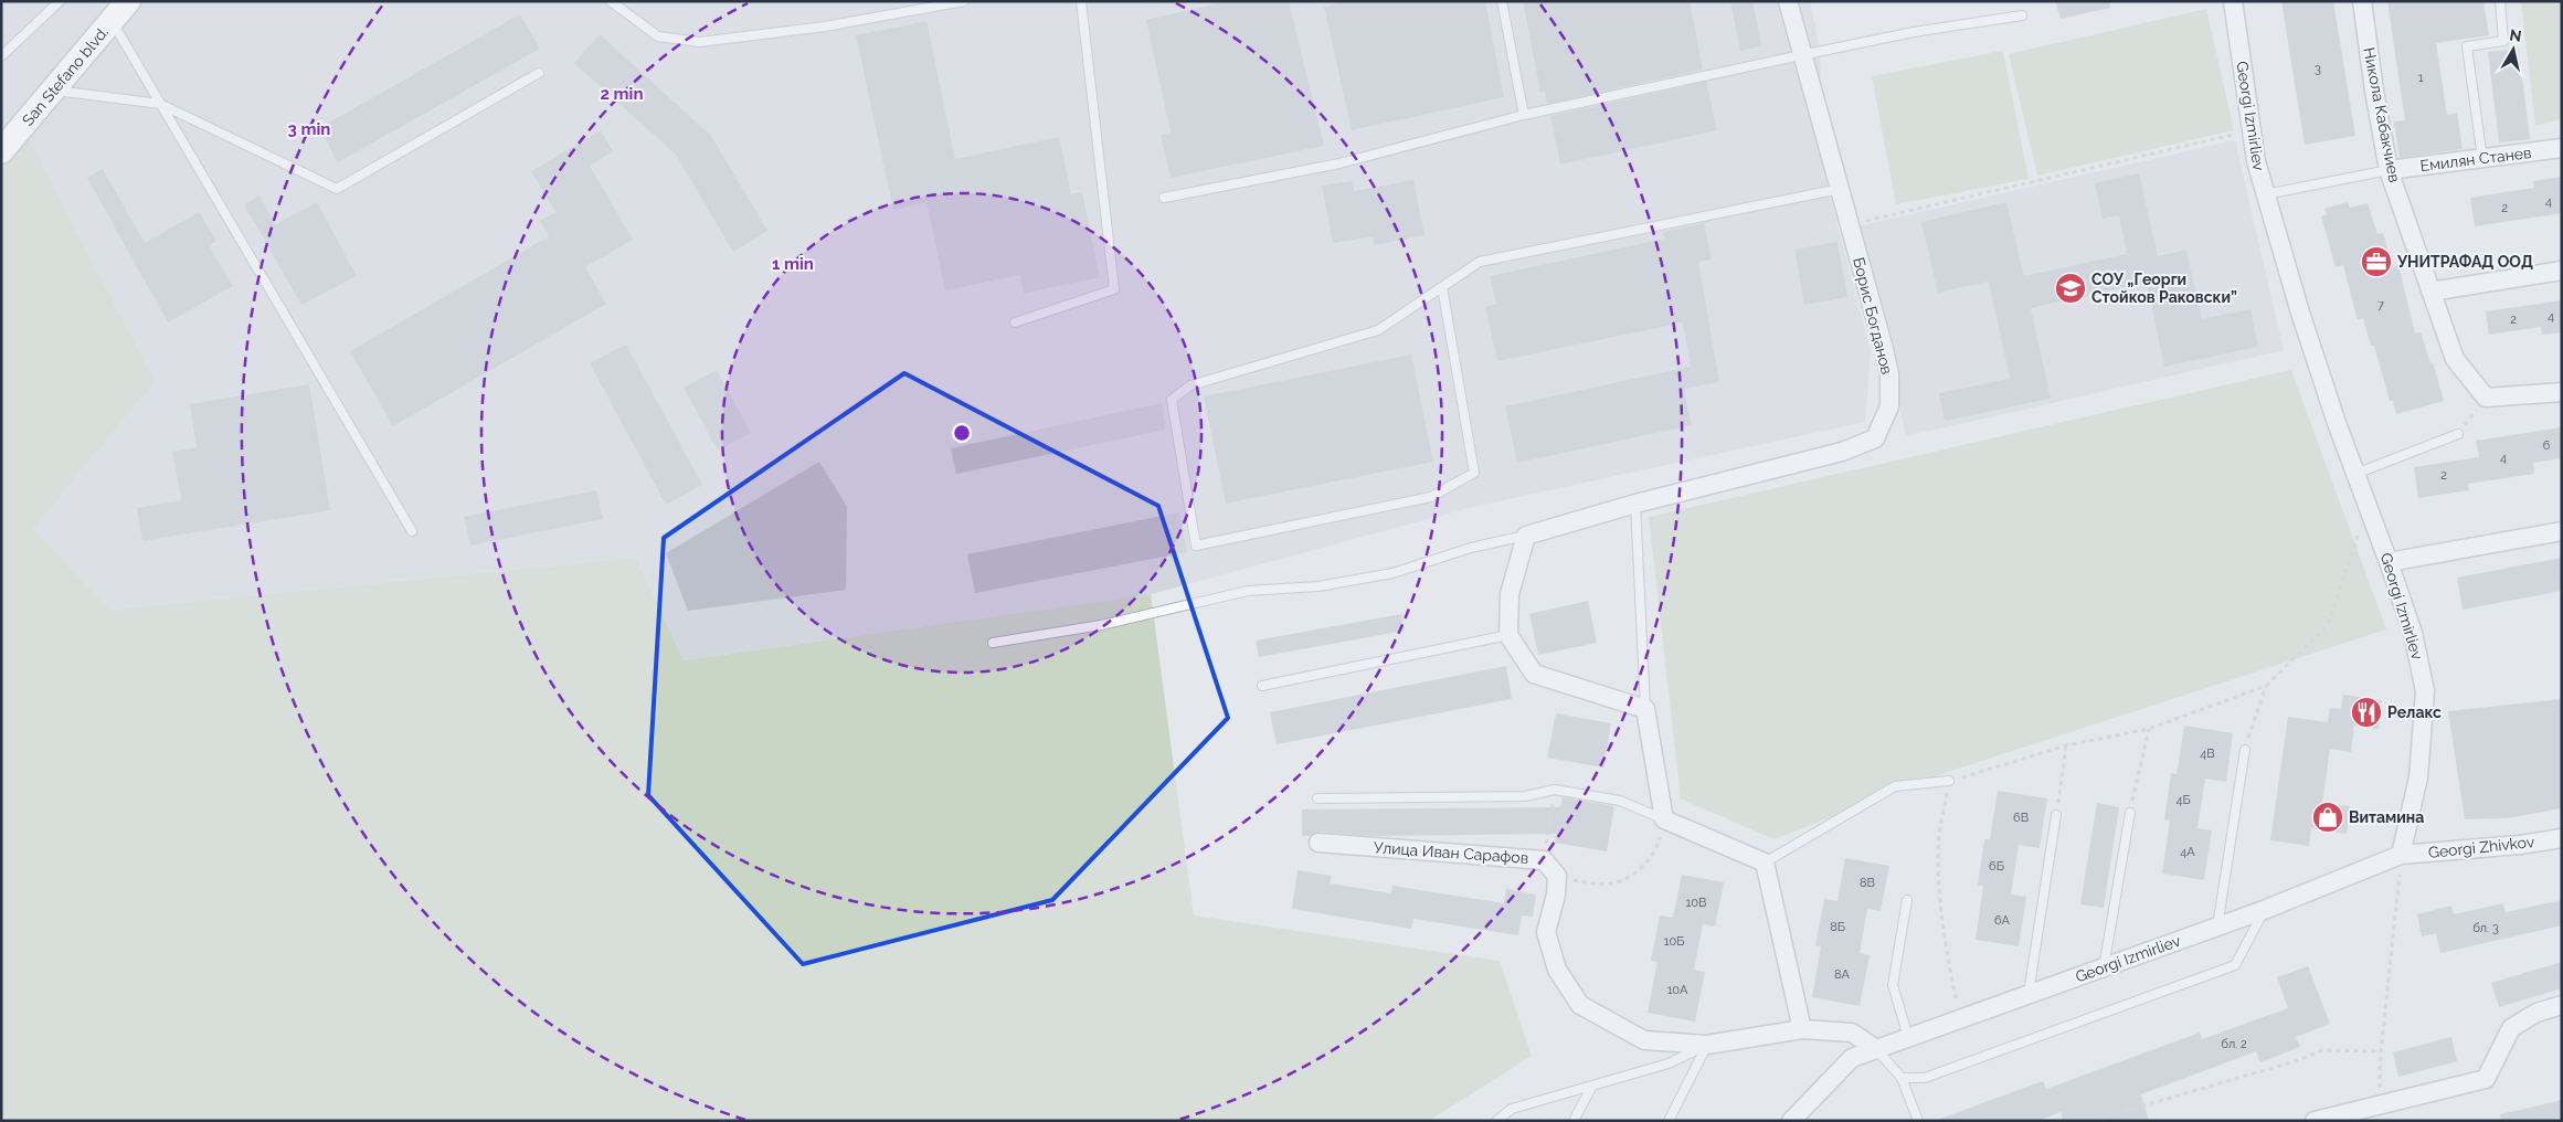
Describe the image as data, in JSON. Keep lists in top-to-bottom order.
{
  "streets": {
    "main road": ["San Stefano blvd."],
    "street": [
      "Никола Кабакчиев",
      "Georgi Izmirliev",
      "Емилян Станев",
      "Борис Богданов",
      "Georgi Zhivkov",
      "Улица Иван Сарафов"
    ]
  },
  "crossings": [
    ["Никола Кабакчиев", "Емилян Станев"],
    ["Georgi Izmirliev", "Georgi Zhivkov"]
  ],
  "places": {
    "office": ["УНИТРАФАД ООД"],
    "school or university": ["СОУ „Георги Стойков Раковски”"],
    "restaurant": ["Релакс"],
    "shop": ["Витамина"]
  },
  "house_numbers": [
    "3",
    "1",
    "4",
    "2",
    "7",
    "4",
    "2",
    "6",
    "4",
    "2",
    "4В",
    "4Б",
    "6В",
    "4А",
    "6Б",
    "8В",
    "10В",
    "6А",
    "8Б",
    "бл. 3",
    "10Б",
    "8А",
    "10А",
    "бл. 2"
  ],
  "north": "top",
  "rings": ["2 min", "3 min", "1 min"]
}
